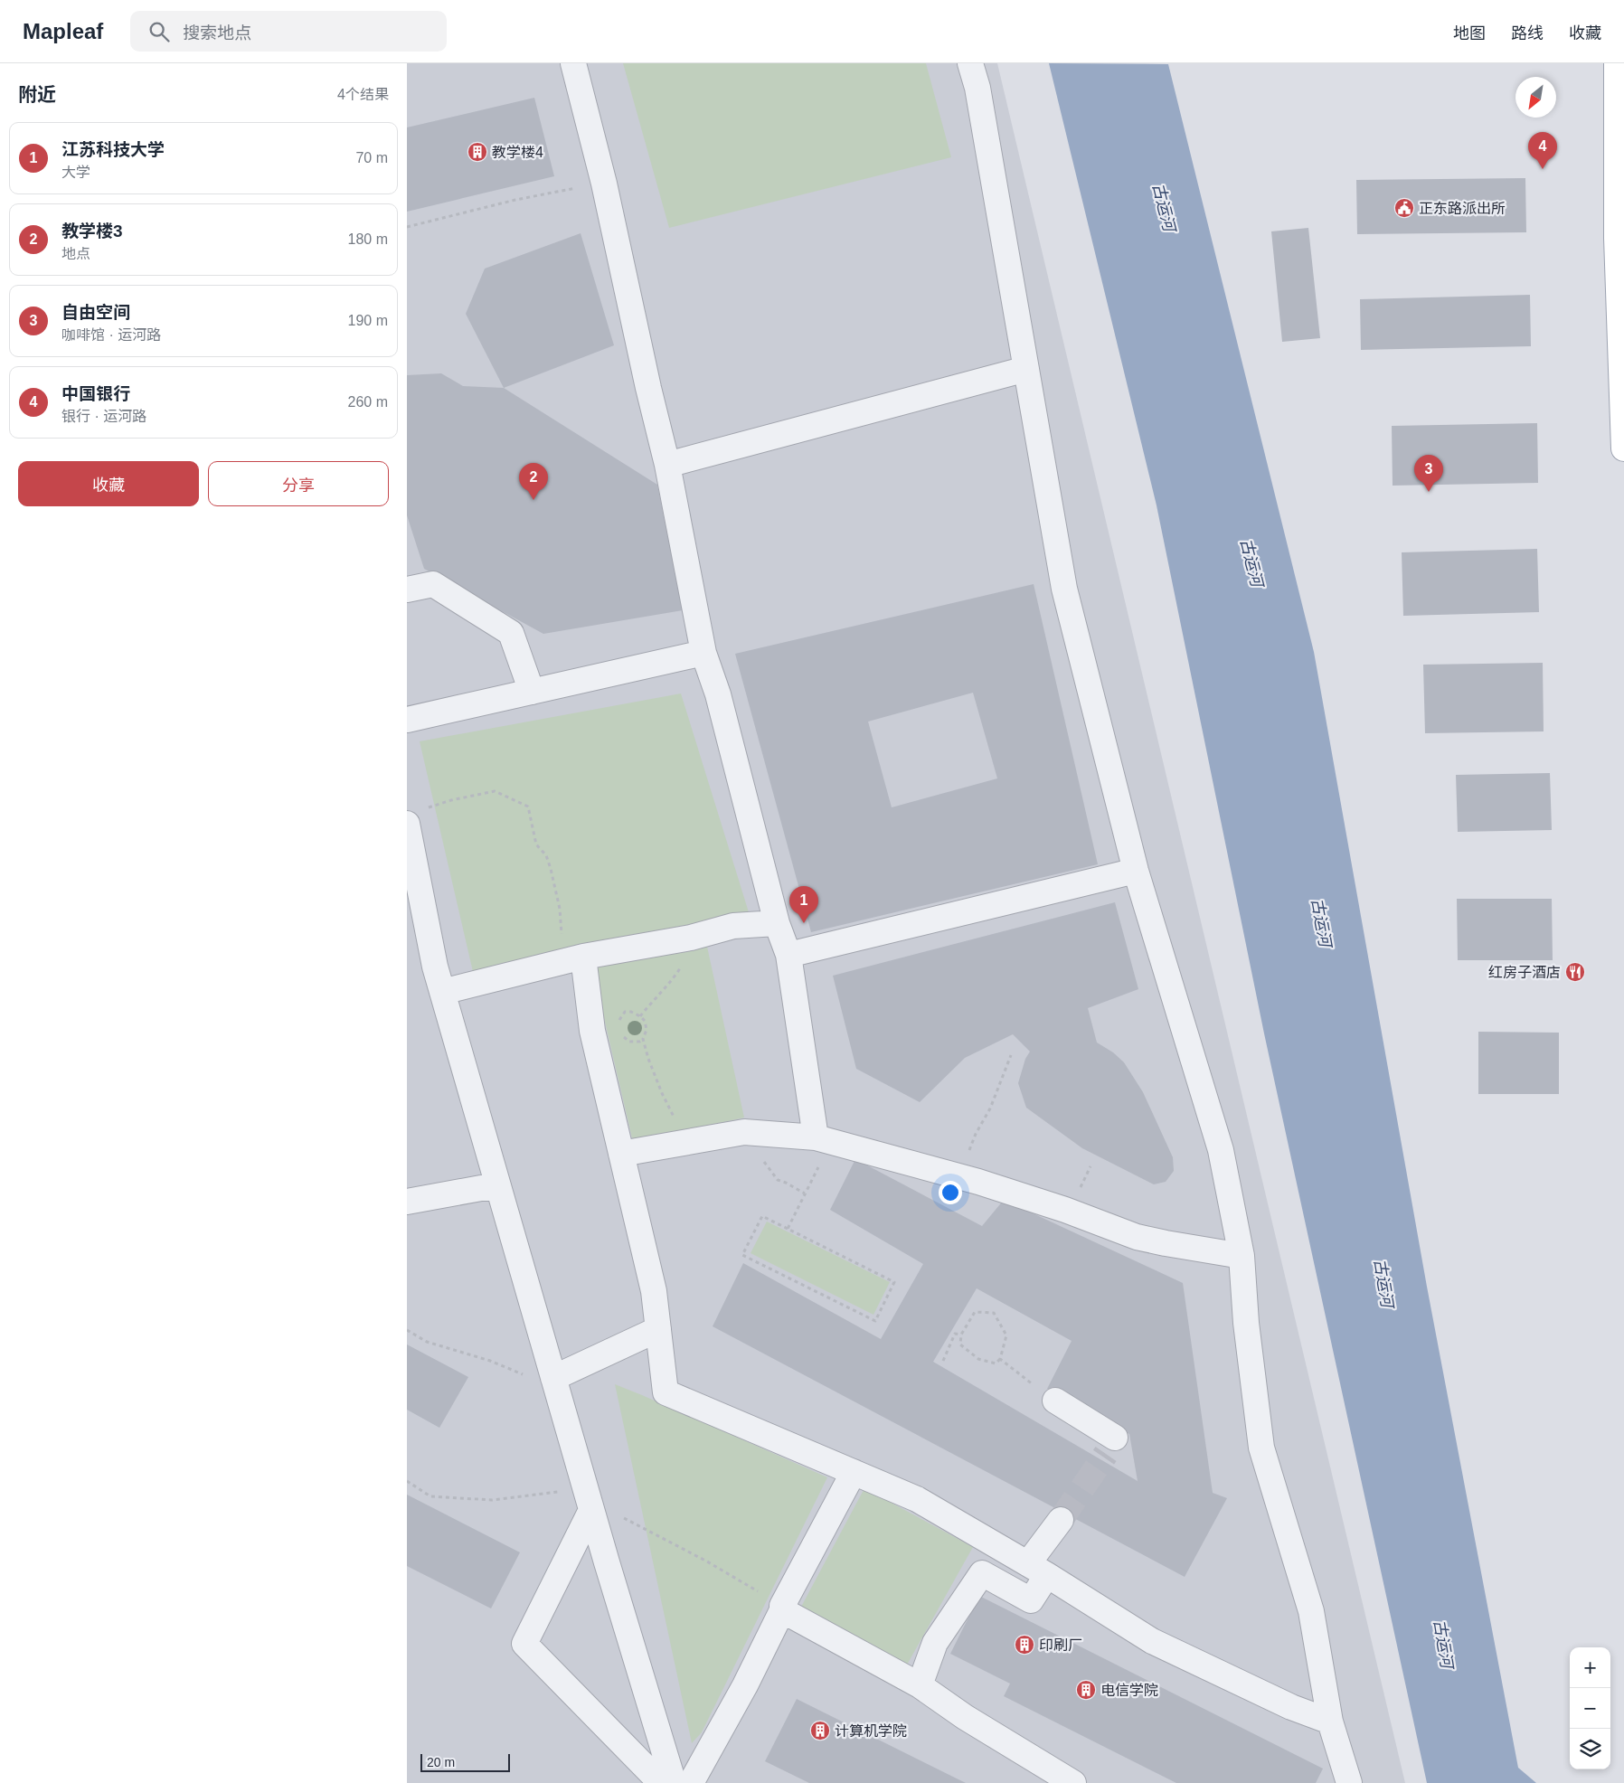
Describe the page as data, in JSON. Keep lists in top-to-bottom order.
{
  "water": ["古运河"],
  "places": {
    "building": [
      "教学楼4",
      "印刷厂",
      "电信学院",
      "计算机学院"
    ],
    "public building": ["正东路派出所"],
    "restaurant": ["红房子酒店"]
  },
  "scale_bar": "20 m",
  "north": "bottom left",
  "page": {
    "header": "Mapleaf",
    "search": "搜索地点",
    "nav": ["地图", "路线", "收藏"],
    "heading": ["附近", "4个结果"],
    "list": [
      {
        "mark": "1",
        "name": "江苏科技大学",
        "note": "大学",
        "value": "70 m"
      },
      {
        "mark": "2",
        "name": "教学楼3",
        "note": "地点",
        "value": "180 m"
      },
      {
        "mark": "3",
        "name": "自由空间",
        "note": "咖啡馆 · 运河路",
        "value": "190 m"
      },
      {
        "mark": "4",
        "name": "中国银行",
        "note": "银行 · 运河路",
        "value": "260 m"
      }
    ],
    "pins": [
      "4",
      "3",
      "2",
      "1"
    ],
    "buttons": ["收藏", "分享"],
    "map_buttons": ["+", "−"],
    "scale": "20 m"
  }
}
